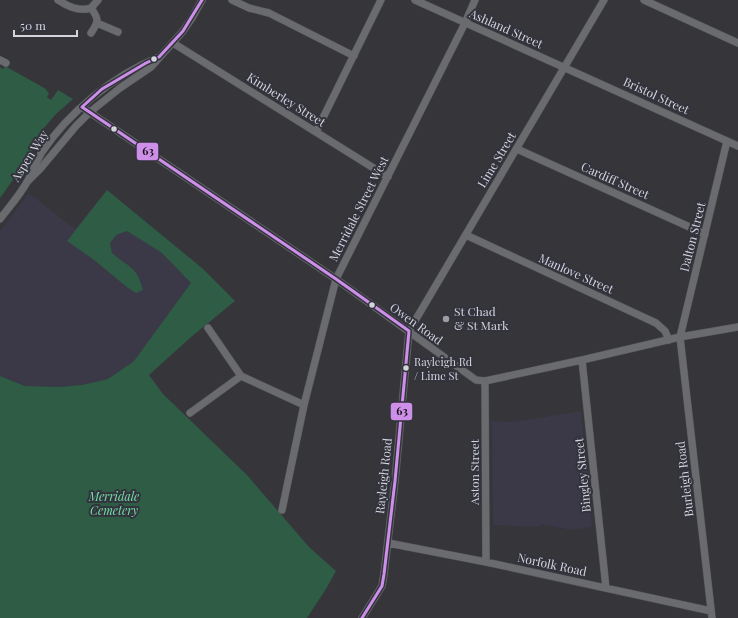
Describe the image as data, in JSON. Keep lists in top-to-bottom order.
{
  "streets": {
    "street": [
      "Ashland Street",
      "Bristol Street",
      "Kimberley Street",
      "Aspen Way",
      "Lime Street",
      "Cardiff Street",
      "Merridale Street West",
      "Dalton Street",
      "Manlove Street",
      "Owen Road",
      "Aston Street",
      "Bingley Street",
      "Rayleigh Road",
      "Burleigh Road",
      "Norfolk Road"
    ]
  },
  "crossings": [
    ["Ashland Street", "Bristol Street"],
    ["Ashland Street", "Lime Street"],
    ["Ashland Street", "Merridale Street West"],
    ["Bristol Street", "Lime Street"],
    ["Bristol Street", "Dalton Street"],
    ["Kimberley Street", "Merridale Street West"],
    ["Aspen Way", "Owen Road"],
    ["Lime Street", "Cardiff Street"],
    ["Lime Street", "Manlove Street"],
    ["Lime Street", "Owen Road"],
    ["Lime Street", "Rayleigh Road"],
    ["Cardiff Street", "Dalton Street"],
    ["Merridale Street West", "Owen Road"],
    ["Dalton Street", "Burleigh Road"],
    ["Owen Road", "Aston Street"],
    ["Owen Road", "Rayleigh Road"],
    ["Aston Street", "Norfolk Road"],
    ["Bingley Street", "Norfolk Road"],
    ["Rayleigh Road", "Norfolk Road"],
    ["Burleigh Road", "Norfolk Road"]
  ],
  "parks": ["Merridale Cemetery"],
  "places": ["St Chad & St Mark", "Rayleigh Rd / Lime St"],
  "lines": ["transit line 63"],
  "scale_bar": "50 m"
}
